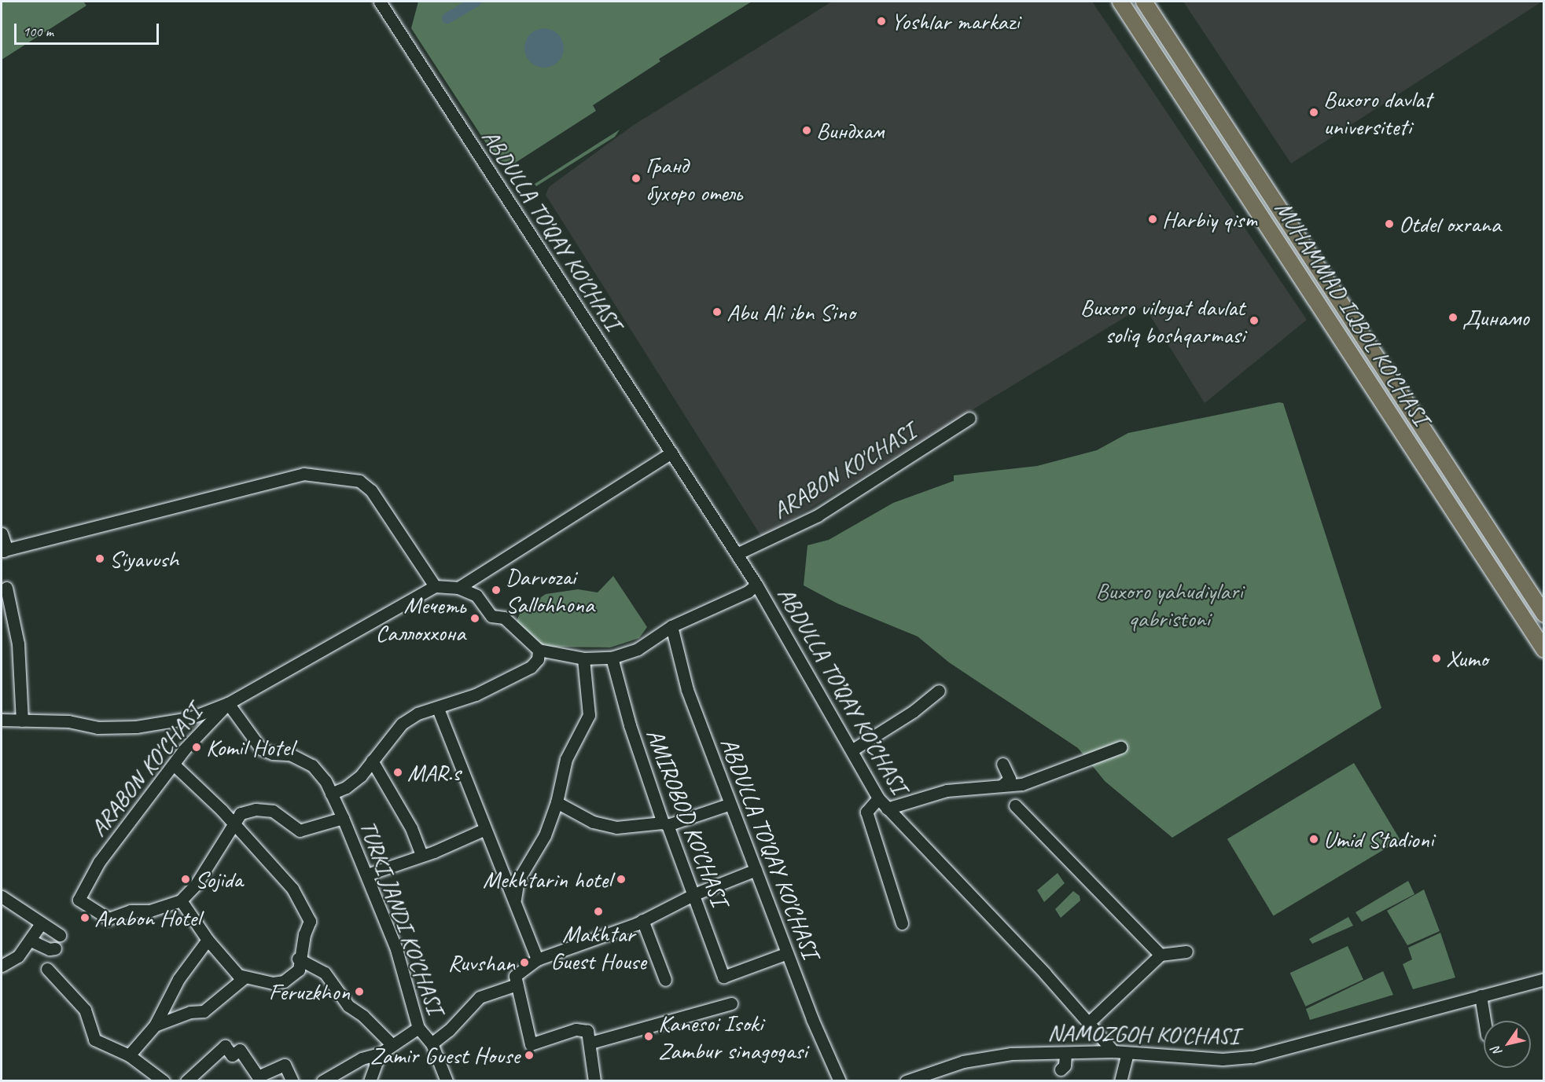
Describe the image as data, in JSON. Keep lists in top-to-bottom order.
{
  "streets": {
    "main road": ["MUHAMMAD IQBOL KO'CHASI"],
    "street": [
      "ABDULLA TO'QAY KO'CHASI",
      "ARABON KO'CHASI",
      "ABDULLA TO’QAY KO’CHASI",
      "AMIROBOD KO'CHASI",
      "TURKI JANDI KO'CHASI",
      "NAMOZGOH KO'CHASI"
    ]
  },
  "crossings": [
    ["ABDULLA TO'QAY KO'CHASI", "ABDULLA TO’QAY KO’CHASI"],
    ["ABDULLA TO'QAY KO'CHASI", "AMIROBOD KO'CHASI"],
    ["ARABON KO'CHASI", "ABDULLA TO’QAY KO’CHASI"],
    ["ARABON KO'CHASI", "TURKI JANDI KO'CHASI"],
    ["ABDULLA TO’QAY KO’CHASI", "NAMOZGOH KO'CHASI"]
  ],
  "parks": ["Buxoro yahudiylari qabristoni"],
  "places": [
    "Yoshlar markazi",
    "Buxoro davlat universiteti",
    "Виндхам",
    "Гранд бухоро отель",
    "Harbiy qism",
    "Otdel oxrana",
    "Abu Ali ibn Sino",
    "Динамо",
    "Buxoro viloyat davlat soliq boshqarmasi",
    "Siyavush",
    "Darvozai Sallohhona",
    "Мечеть Саллоххона",
    "Xumo",
    "Komil Hotel",
    "MAR.s",
    "Umid Stadioni",
    "Sojida",
    "Mekhtarin hotel",
    "Makhtar Guest House",
    "Arabon Hotel",
    "Ruvshan",
    "Feruzkhon",
    "Kanesoi Isoki Zambur sinagogasi",
    "Zamir Guest House"
  ],
  "scale_bar": "100 m",
  "north": "bottom left"
}
